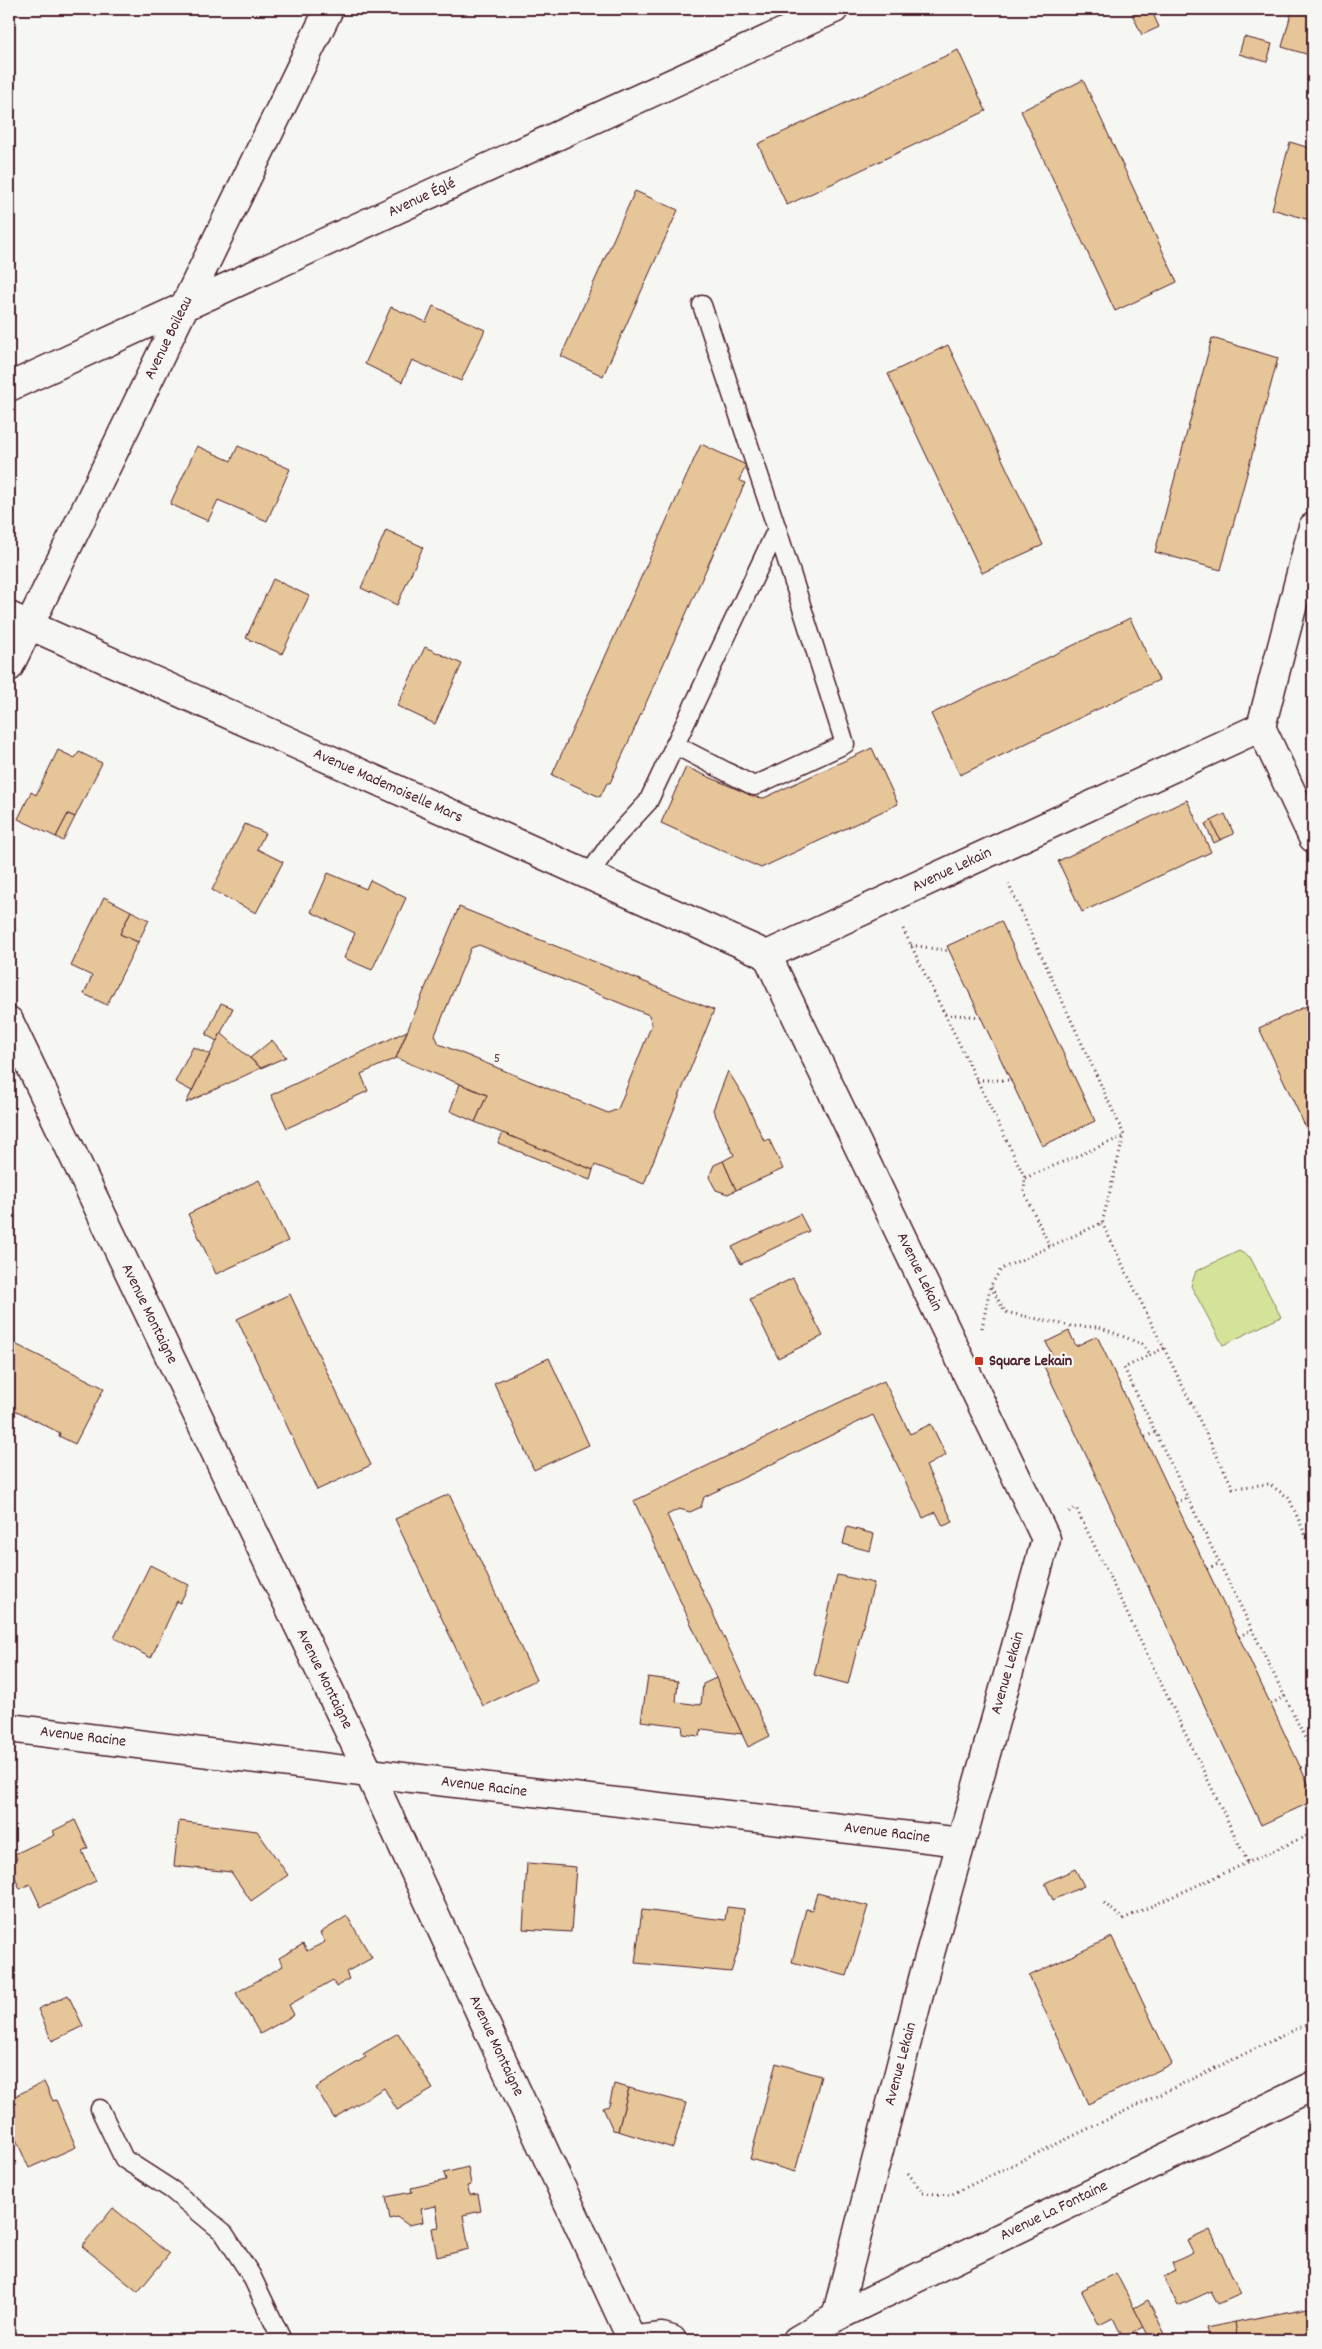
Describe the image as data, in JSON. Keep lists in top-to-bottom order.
{
  "streets": {
    "street": [
      "Avenue Églé",
      "Avenue Boileau",
      "Avenue Mademoiselle Mars",
      "Avenue Lekain",
      "Avenue Montaigne",
      "Avenue Racine",
      "Avenue La Fontaine"
    ]
  },
  "crossings": [
    ["Avenue Églé", "Avenue Boileau"],
    ["Avenue Boileau", "Avenue Mademoiselle Mars"],
    ["Avenue Mademoiselle Mars", "Avenue Lekain"],
    ["Avenue Lekain", "Avenue Racine"],
    ["Avenue Lekain", "Avenue La Fontaine"],
    ["Avenue Montaigne", "Avenue Racine"]
  ],
  "places": {
    "transit": ["Square Lekain"]
  },
  "house_numbers": ["5"]
}
